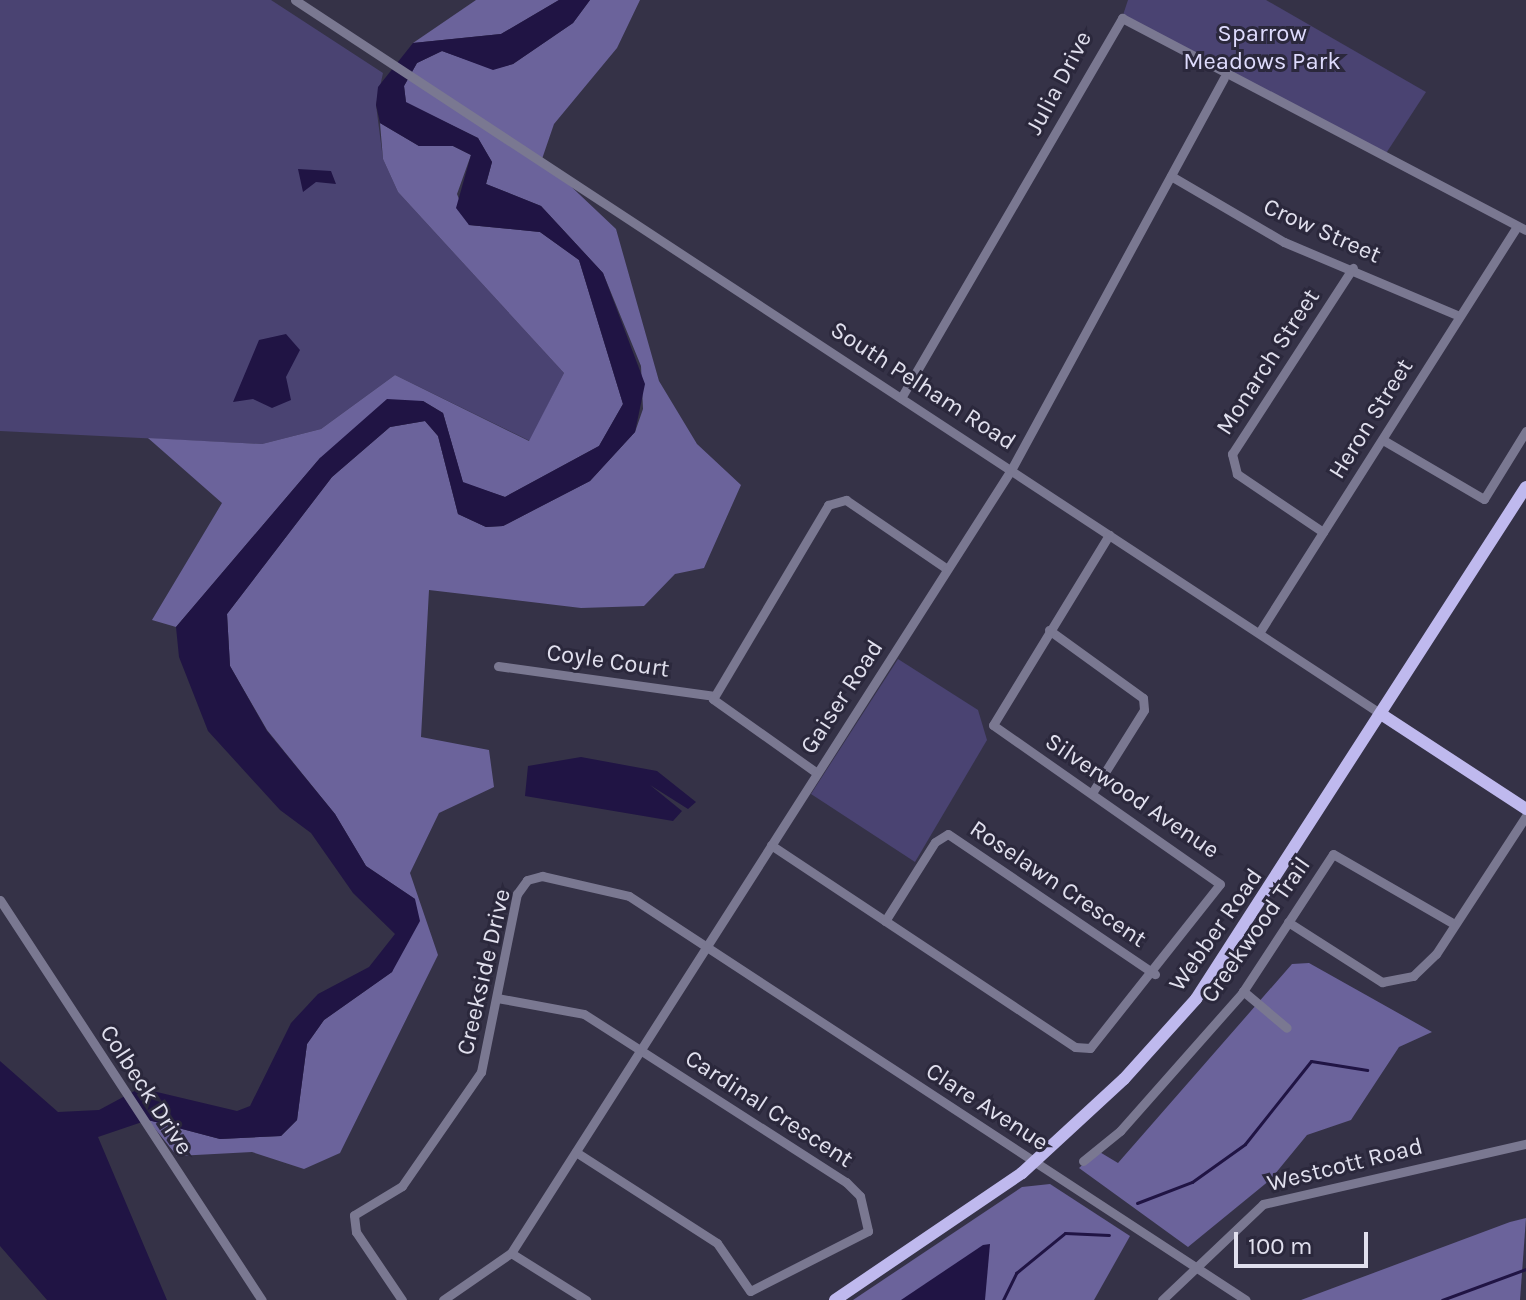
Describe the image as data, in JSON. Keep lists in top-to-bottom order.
{
  "streets": {
    "main road": ["South Pelham Road", "Webber Road"],
    "street": [
      "Julia Drive",
      "Crow Street",
      "Monarch Street",
      "Heron Street",
      "Coyle Court",
      "Gaiser Road",
      "Silverwood Avenue",
      "Roselawn Crescent",
      "Creekwood Trail",
      "Creekside Drive",
      "Colbeck Drive",
      "Clare Avenue",
      "Cardinal Crescent",
      "Westcott Road"
    ]
  },
  "crossings": [
    ["Julia Drive", "South Pelham Road"],
    ["Julia Drive", "Heron Street"],
    ["Julia Drive", "Gaiser Road"],
    ["Crow Street", "Monarch Street"],
    ["Crow Street", "Heron Street"],
    ["Crow Street", "Gaiser Road"],
    ["Monarch Street", "Heron Street"],
    ["South Pelham Road", "Heron Street"],
    ["South Pelham Road", "Gaiser Road"],
    ["South Pelham Road", "Silverwood Avenue"],
    ["South Pelham Road", "Webber Road"],
    ["Gaiser Road", "Silverwood Avenue"],
    ["Gaiser Road", "Creekside Drive"],
    ["Gaiser Road", "Clare Avenue"],
    ["Gaiser Road", "Cardinal Crescent"],
    ["Silverwood Avenue", "Roselawn Crescent"],
    ["Webber Road", "Clare Avenue"],
    ["Creekside Drive", "Clare Avenue"],
    ["Clare Avenue", "Westcott Road"]
  ],
  "parks": ["Sparrow Meadows Park"],
  "scale_bar": "100 m"
}
